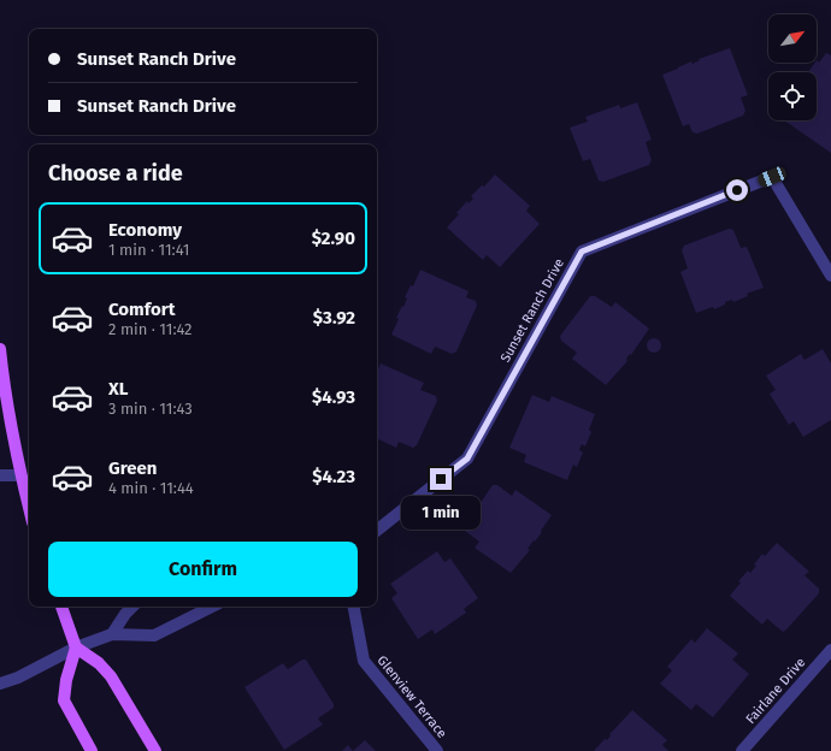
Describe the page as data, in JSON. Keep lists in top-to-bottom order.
{
  "streets": {
    "street": ["Sunset Ranch Drive", "Fairlane Drive", "Glenview Terrace"]
  },
  "north": "top right",
  "page": {
    "banner": ["Sunset Ranch Drive", "Sunset Ranch Drive"],
    "heading": "Choose a ride",
    "list": [
      {
        "name": "Economy",
        "note": "1 min · 11:41",
        "value": "$2.90"
      },
      {
        "name": "Comfort",
        "note": "2 min · 11:42",
        "value": "$3.92"
      },
      {
        "name": "XL",
        "note": "3 min · 11:43",
        "value": "$4.93"
      },
      {
        "name": "Green",
        "note": "4 min · 11:44",
        "value": "$4.23"
      }
    ],
    "bubble": "1 min",
    "buttons": "Confirm"
  }
}
